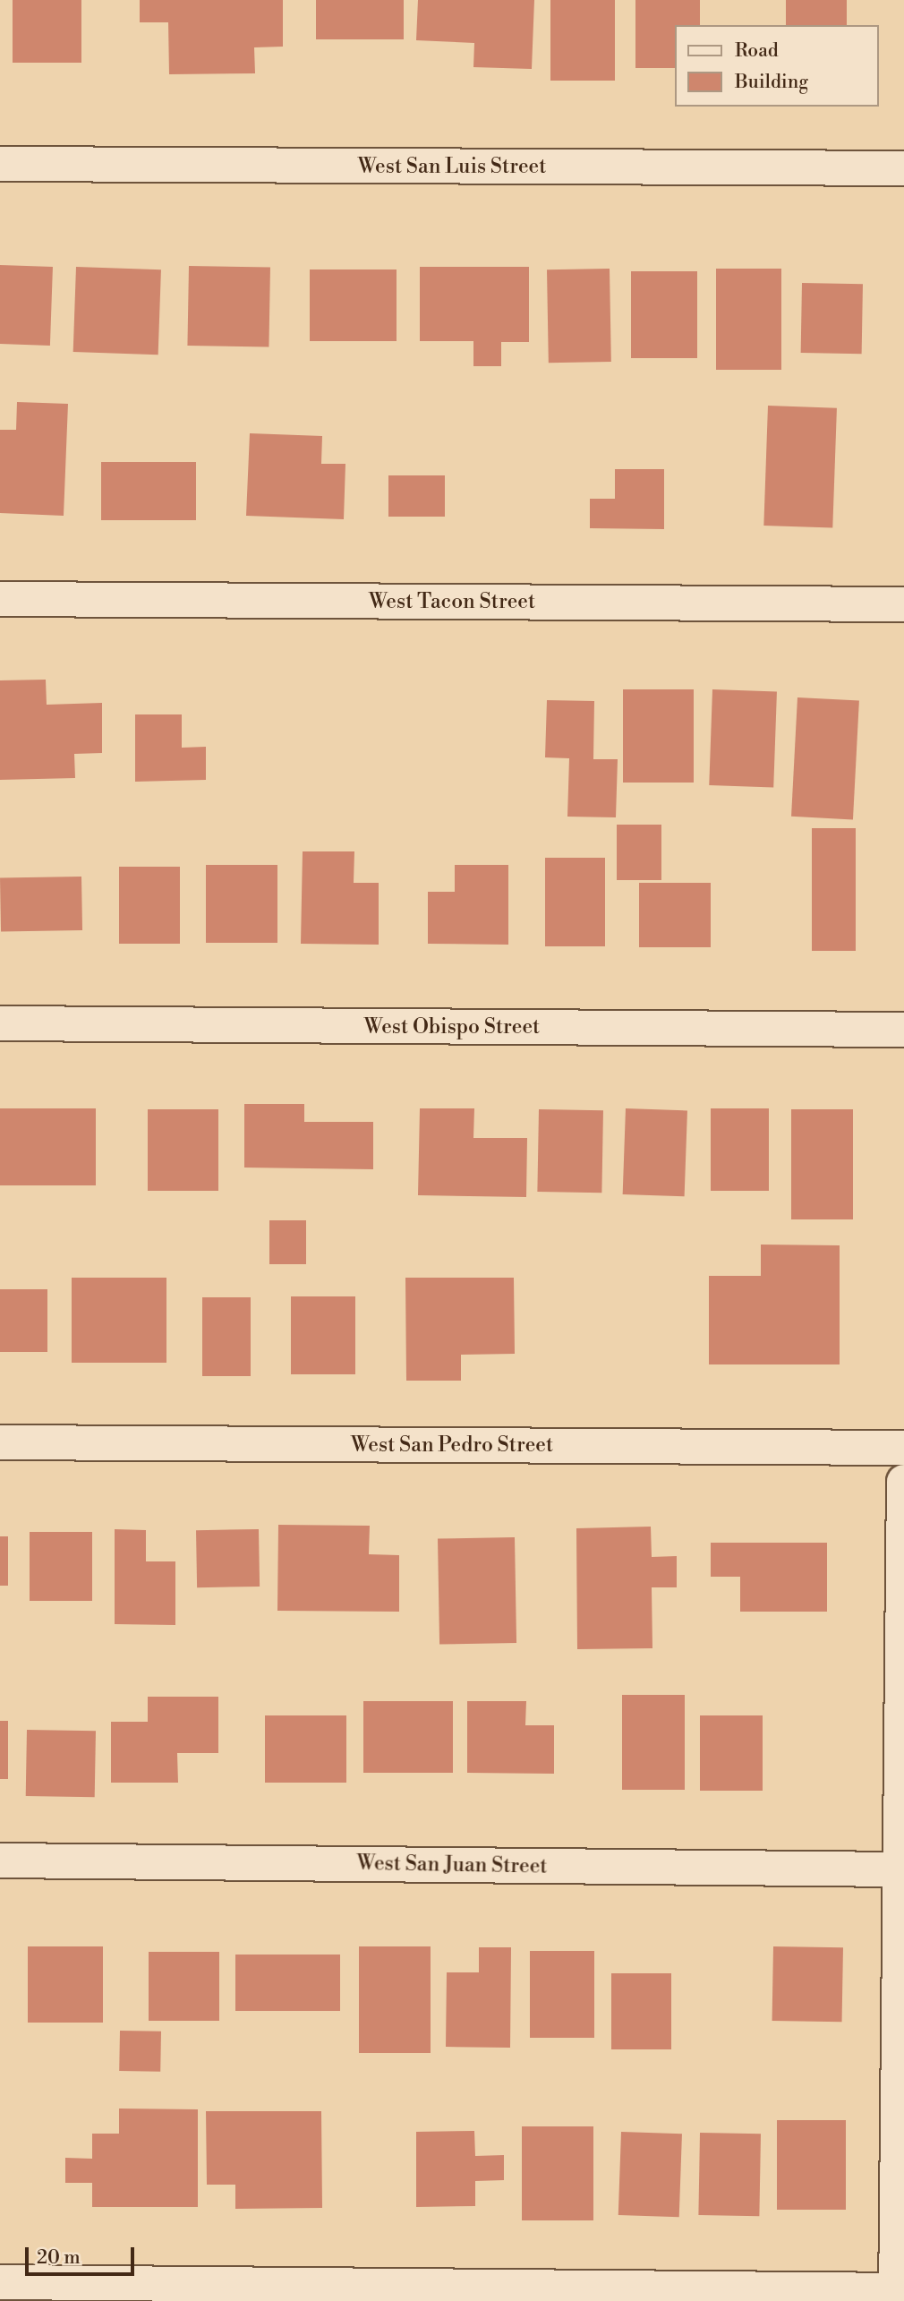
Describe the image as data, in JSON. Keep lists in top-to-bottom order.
{
  "streets": {
    "street": [
      "West San Luis Street",
      "West Tacon Street",
      "West Obispo Street",
      "West San Pedro Street",
      "West San Juan Street"
    ]
  },
  "legend": ["Road", "Building"],
  "scale_bar": "20 m"
}
